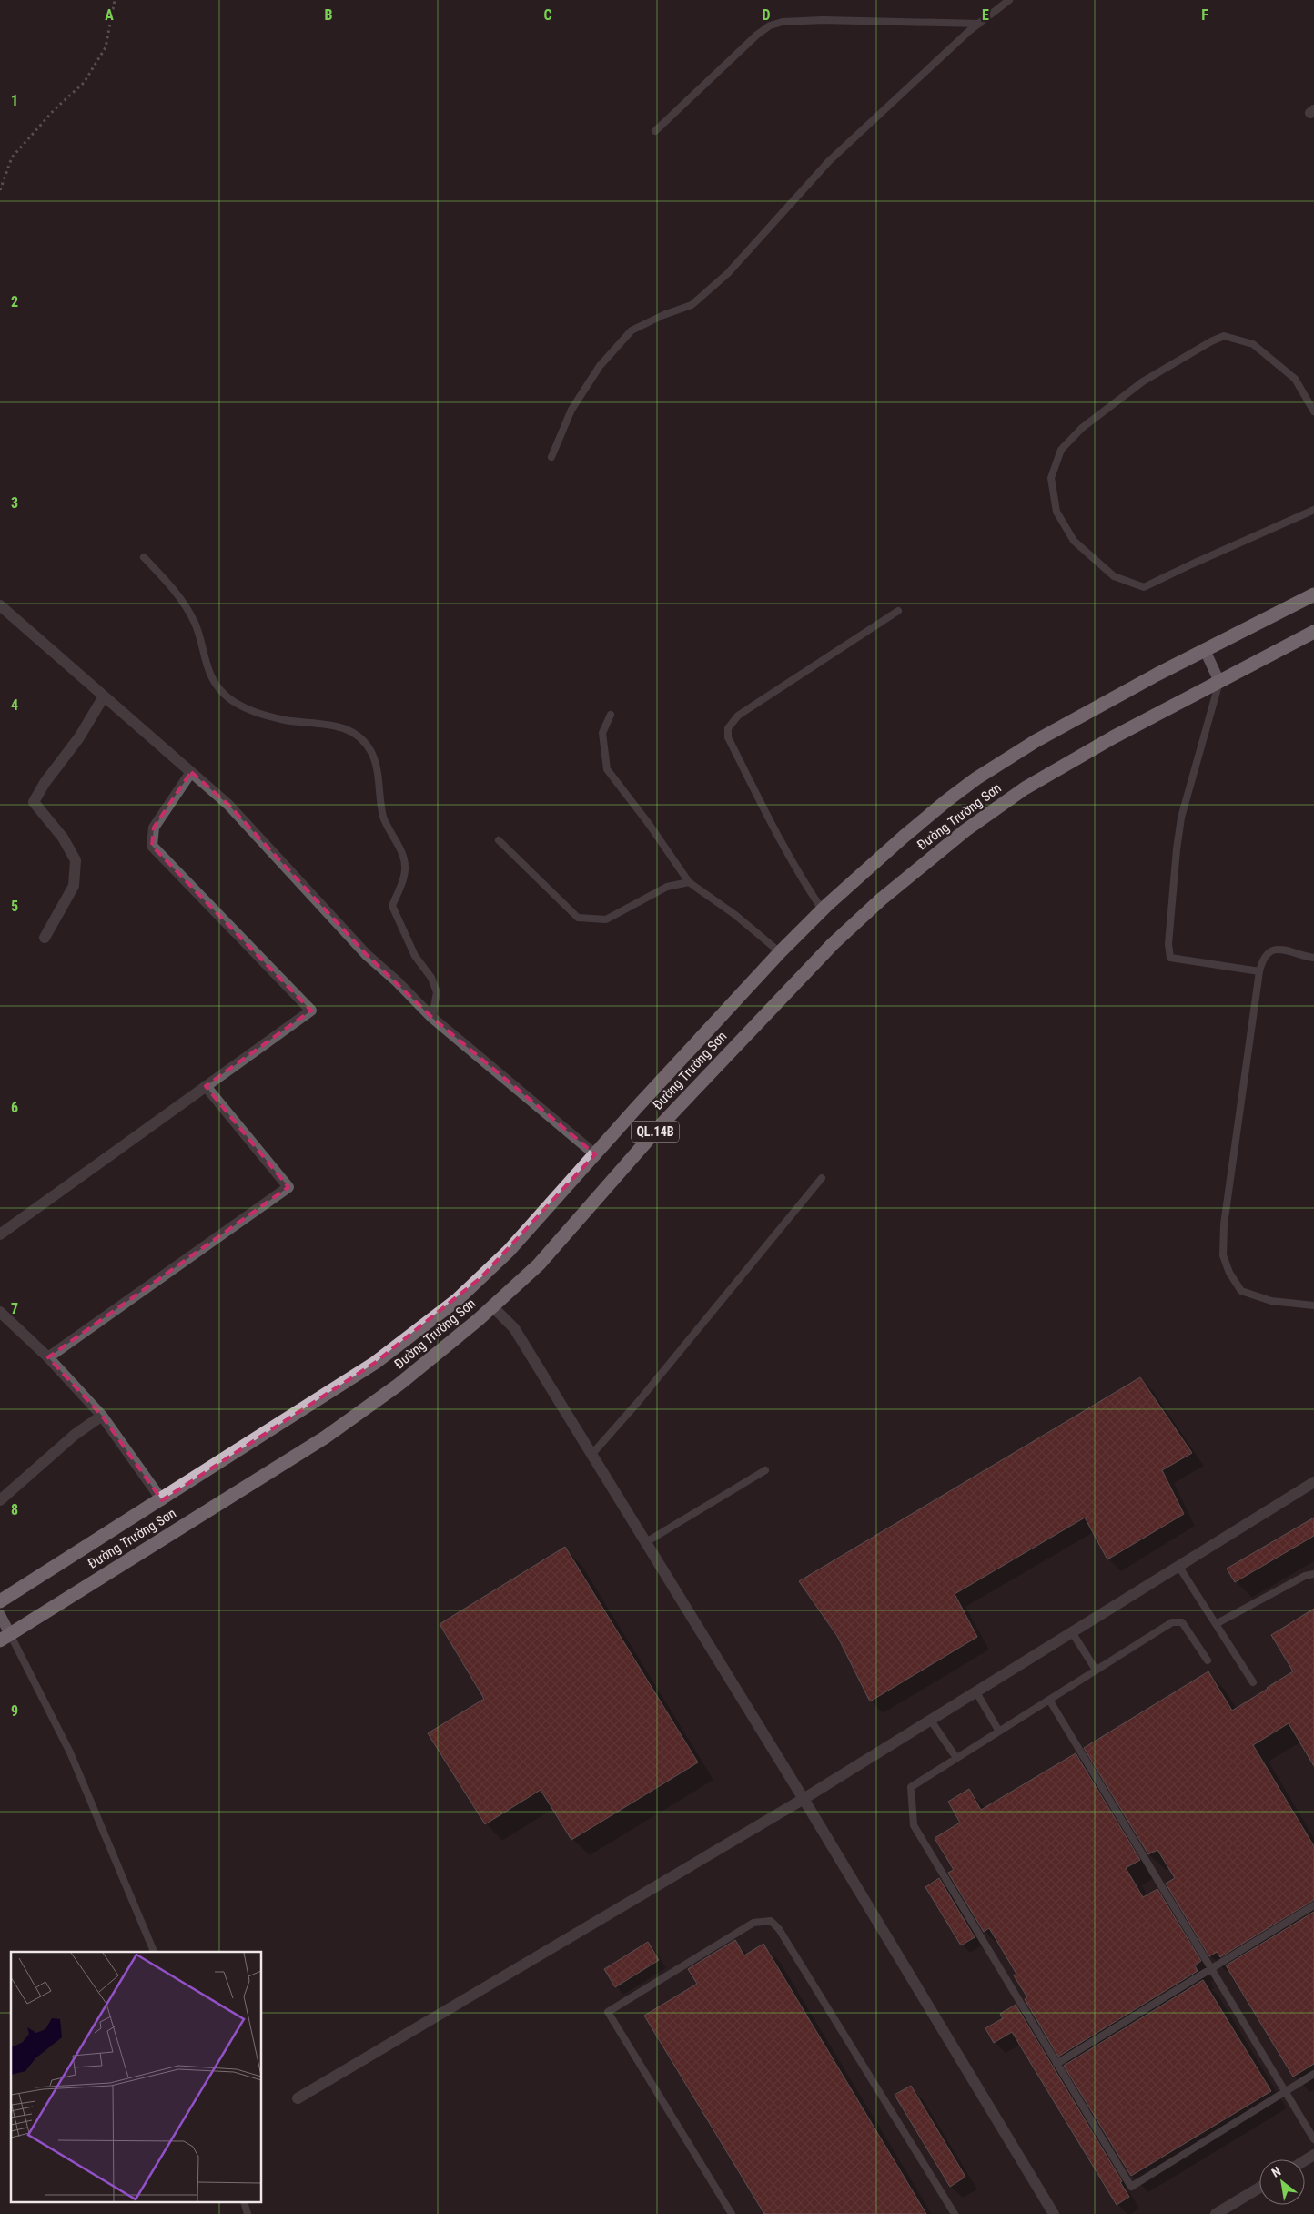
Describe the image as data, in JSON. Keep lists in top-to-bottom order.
{
  "streets": {
    "highway": ["Đường Trường Sơn", "QL.14B"]
  },
  "north": "top left",
  "grid": {
    "columns": [
      "A",
      "B",
      "C",
      "D",
      "E",
      "F"
    ],
    "rows": [
      "1",
      "2",
      "3",
      "4",
      "5",
      "6",
      "7",
      "8",
      "9"
    ]
  }
}
